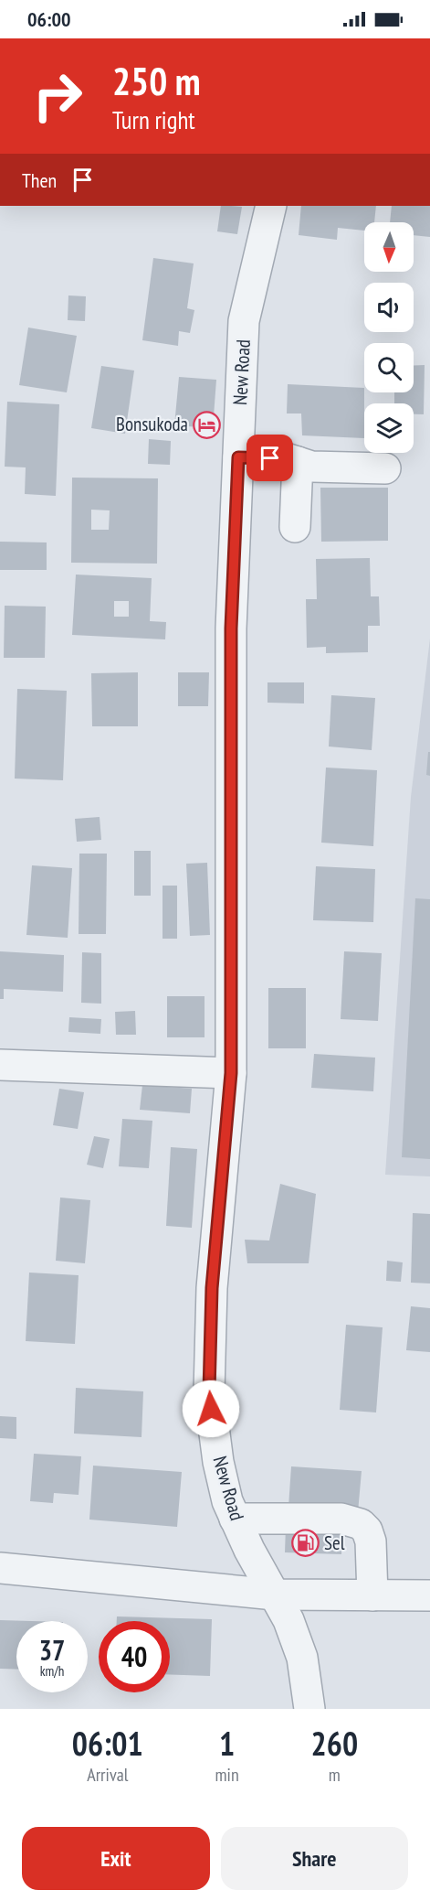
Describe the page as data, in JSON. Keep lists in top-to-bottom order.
{
  "streets": {
    "street": ["New Road"]
  },
  "places": {
    "hotel": ["Bonsukoda"],
    "fuel station": ["Sel"]
  },
  "north": "bottom",
  "page": {
    "status": "06:00",
    "turn": ["250 m", "Turn right"],
    "then": "Then",
    "speed": "37 km/h",
    "limit": "40",
    "eta": [
      "06:01",
      "Arrival",
      "1",
      "min",
      "260",
      "m"
    ],
    "buttons": ["Exit", "Share"]
  }
}
